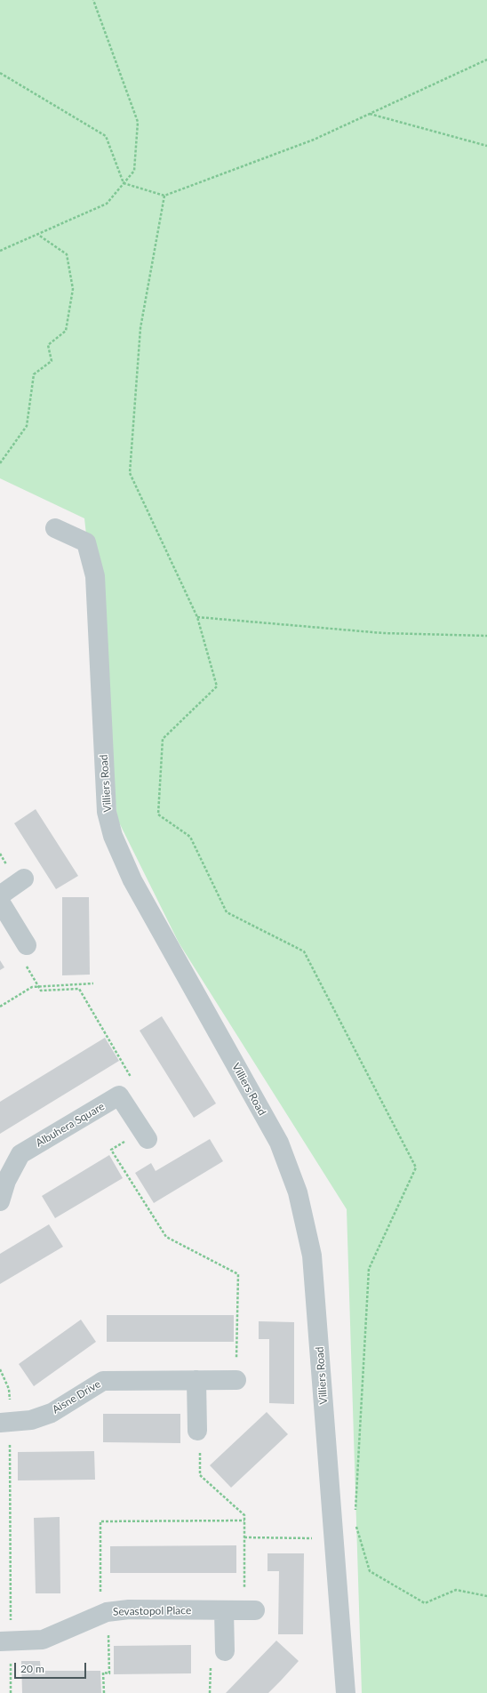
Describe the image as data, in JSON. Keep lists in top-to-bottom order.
{
  "streets": {
    "street": [
      "Villiers Road",
      "Albuhera Square",
      "Aisne Drive",
      "Sevastopol Place"
    ]
  },
  "scale_bar": "20 m"
}
